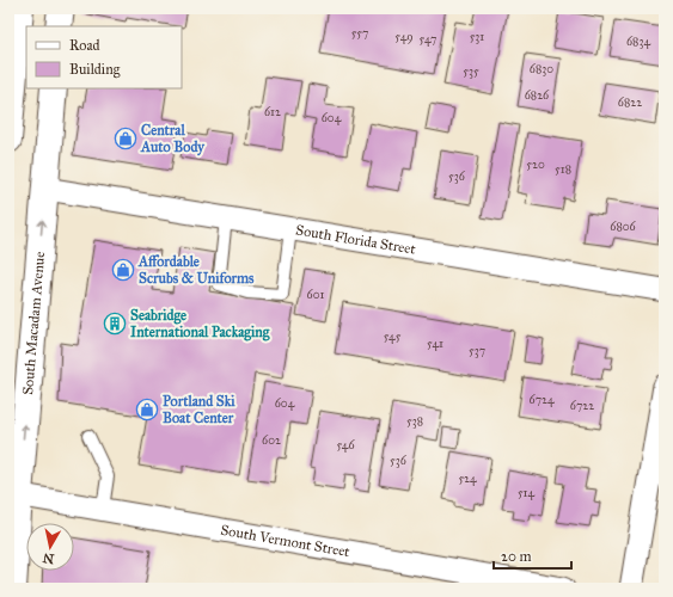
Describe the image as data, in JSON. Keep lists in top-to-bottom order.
{
  "streets": {
    "main road": ["South Macadam Avenue"],
    "street": ["South Florida Street", "South Vermont Street"]
  },
  "crossings": [
    ["South Florida Street", "South Macadam Avenue"],
    ["South Macadam Avenue", "South Vermont Street"]
  ],
  "one_way": ["South Macadam Avenue"],
  "places": {
    "shop": ["Central Auto Body", "Affordable Scrubs & Uniforms", "Portland Ski Boat Center"],
    "building": ["Seabridge International Packaging"]
  },
  "house_numbers": [
    "557",
    "549",
    "531",
    "547",
    "6834",
    "6830",
    "535",
    "6826",
    "6822",
    "612",
    "604",
    "520",
    "518",
    "536",
    "6806",
    "601",
    "545",
    "541",
    "537",
    "6724",
    "604",
    "6722",
    "538",
    "602",
    "546",
    "536",
    "524",
    "514"
  ],
  "legend": ["Road", "Building"],
  "scale_bar": "20 m",
  "north": "bottom"
}
